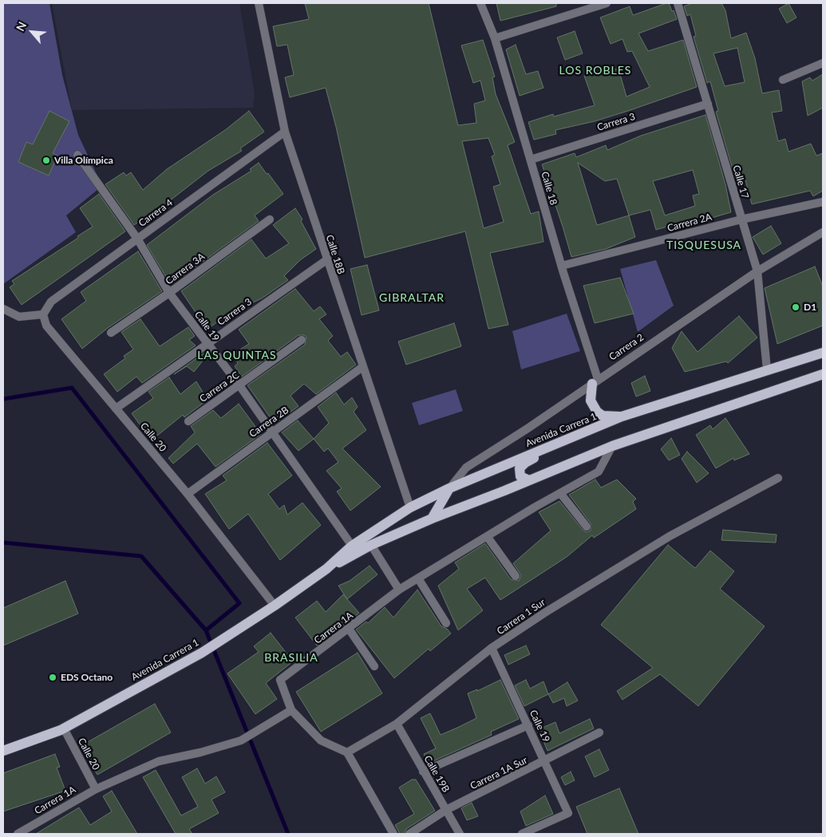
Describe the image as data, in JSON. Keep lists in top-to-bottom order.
{
  "streets": {
    "main road": ["Avenida Carrera 1"],
    "street": [
      "Carrera 3",
      "Calle 17",
      "Calle 18",
      "Carrera 4",
      "Carrera 2A",
      "Calle 18B",
      "Carrera 3A",
      "Calle 19",
      "Carrera 2",
      "Carrera 2C",
      "Carrera 2B",
      "Calle 20",
      "Carrera 1 Sur",
      "Carrera 1A",
      "Carrera 1A Sur",
      "Calle 19B"
    ]
  },
  "crossings": [
    ["Carrera 3", "Calle 17"],
    ["Carrera 3", "Calle 18"],
    ["Carrera 3", "Calle 18B"],
    ["Carrera 3", "Calle 19"],
    ["Carrera 3", "Calle 20"],
    ["Calle 17", "Carrera 2A"],
    ["Calle 17", "Carrera 2"],
    ["Calle 17", "Avenida Carrera 1"],
    ["Calle 18", "Carrera 2A"],
    ["Calle 18", "Carrera 2"],
    ["Carrera 4", "Calle 18B"],
    ["Carrera 4", "Calle 19"],
    ["Carrera 4", "Calle 20"],
    ["Calle 18B", "Carrera 2B"],
    ["Calle 18B", "Avenida Carrera 1"],
    ["Carrera 3A", "Calle 19"],
    ["Calle 19", "Carrera 2C"],
    ["Calle 19", "Carrera 2B"],
    ["Calle 19", "Avenida Carrera 1"],
    ["Calle 19", "Carrera 1 Sur"],
    ["Calle 19", "Carrera 1A Sur"],
    ["Carrera 2", "Avenida Carrera 1"],
    ["Carrera 2B", "Calle 20"],
    ["Avenida Carrera 1", "Calle 20"],
    ["Avenida Carrera 1", "Carrera 1A"],
    ["Calle 20", "Carrera 1A"],
    ["Carrera 1 Sur", "Calle 19B"],
    ["Carrera 1A Sur", "Calle 19B"]
  ],
  "districts": [
    "LOS ROBLES",
    "TISQUESUSA",
    "GIBRALTAR",
    "LAS QUINTAS",
    "BRASILIA"
  ],
  "places": ["Villa Olímpica", "D1", "EDS Octano"],
  "north": "top left"
}
